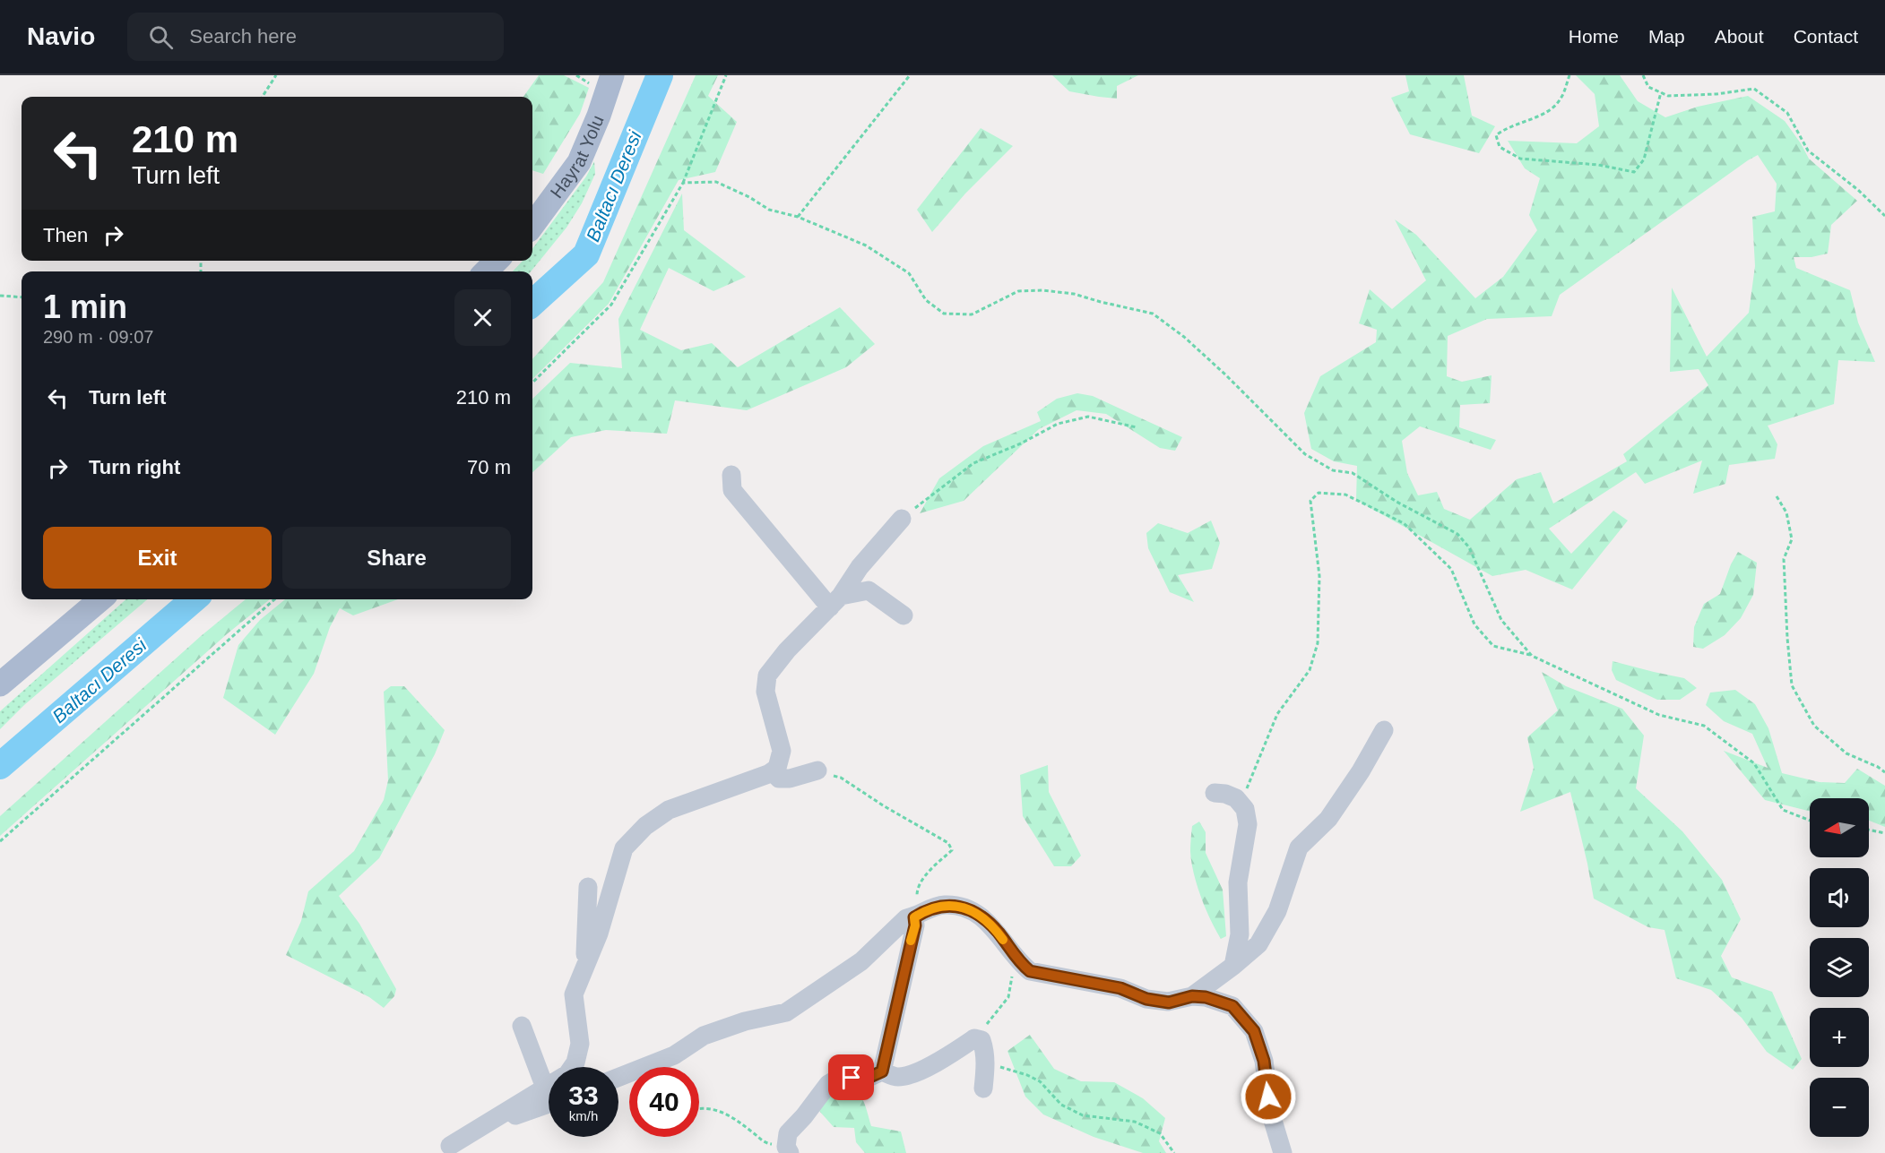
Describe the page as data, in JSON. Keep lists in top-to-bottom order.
{
  "streets": {
    "main road": ["Hayrat Yolu"]
  },
  "water": ["Baltacı Deresi"],
  "north": "left",
  "page": {
    "header": "Navio",
    "search": "Search here",
    "nav": [
      "Home",
      "Map",
      "About",
      "Contact"
    ],
    "turn": ["210 m", "Turn left"],
    "then": "Then",
    "heading": ["1 min", "290 m · 09:07"],
    "list": [
      {
        "name": "Turn left",
        "value": "210 m"
      },
      {
        "name": "Turn right",
        "value": "70 m"
      }
    ],
    "buttons": ["Exit", "Share"],
    "map_buttons": ["+", "−"],
    "speed": "33 km/h",
    "limit": "40"
  }
}
